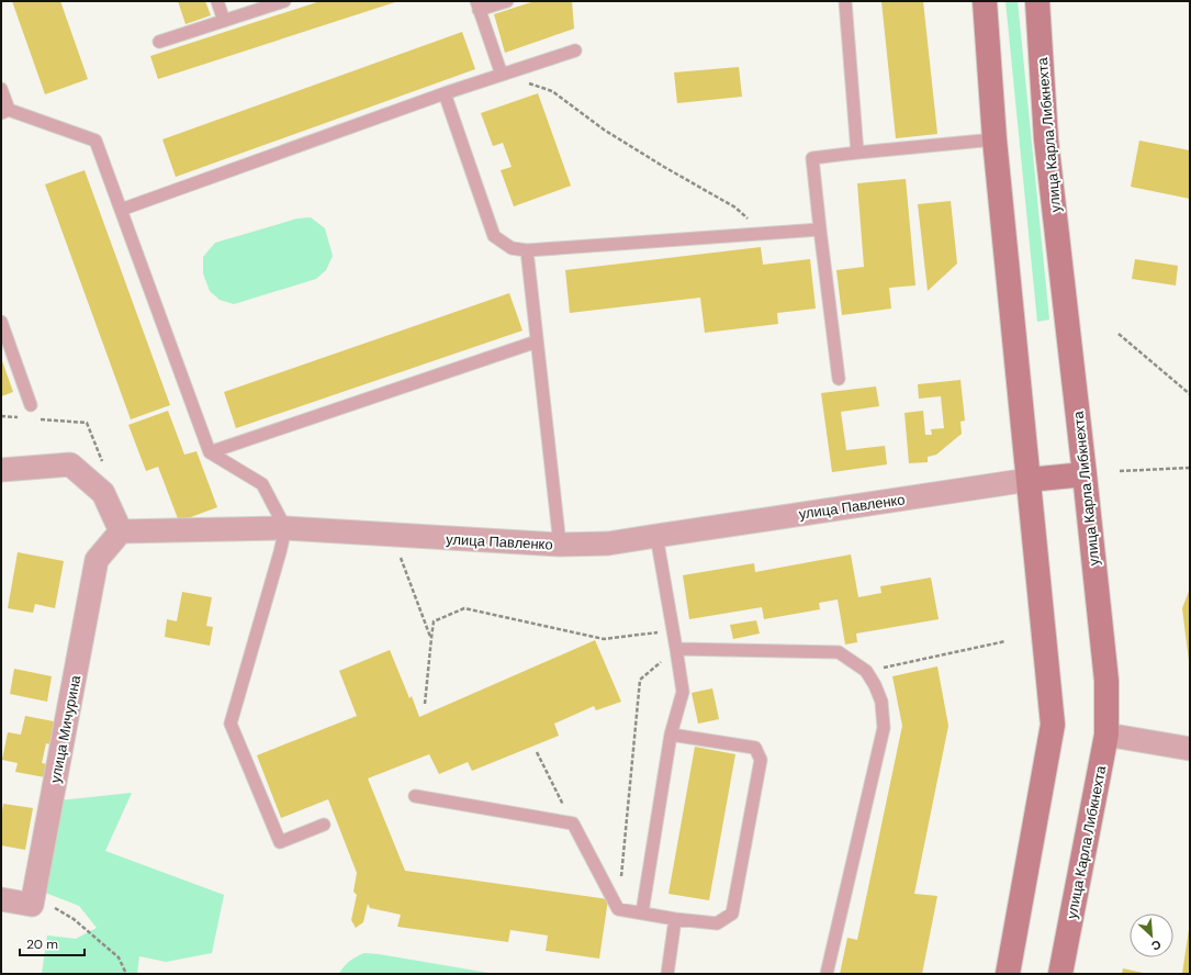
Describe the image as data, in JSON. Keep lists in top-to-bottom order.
{
  "streets": {
    "main road": ["улица Карла Либкнехта"],
    "street": ["улица Павленко", "улица Мичурина"]
  },
  "crossings": [
    ["улица Павленко", "улица Мичурина"]
  ],
  "scale_bar": "20 m",
  "north": "bottom right"
}
